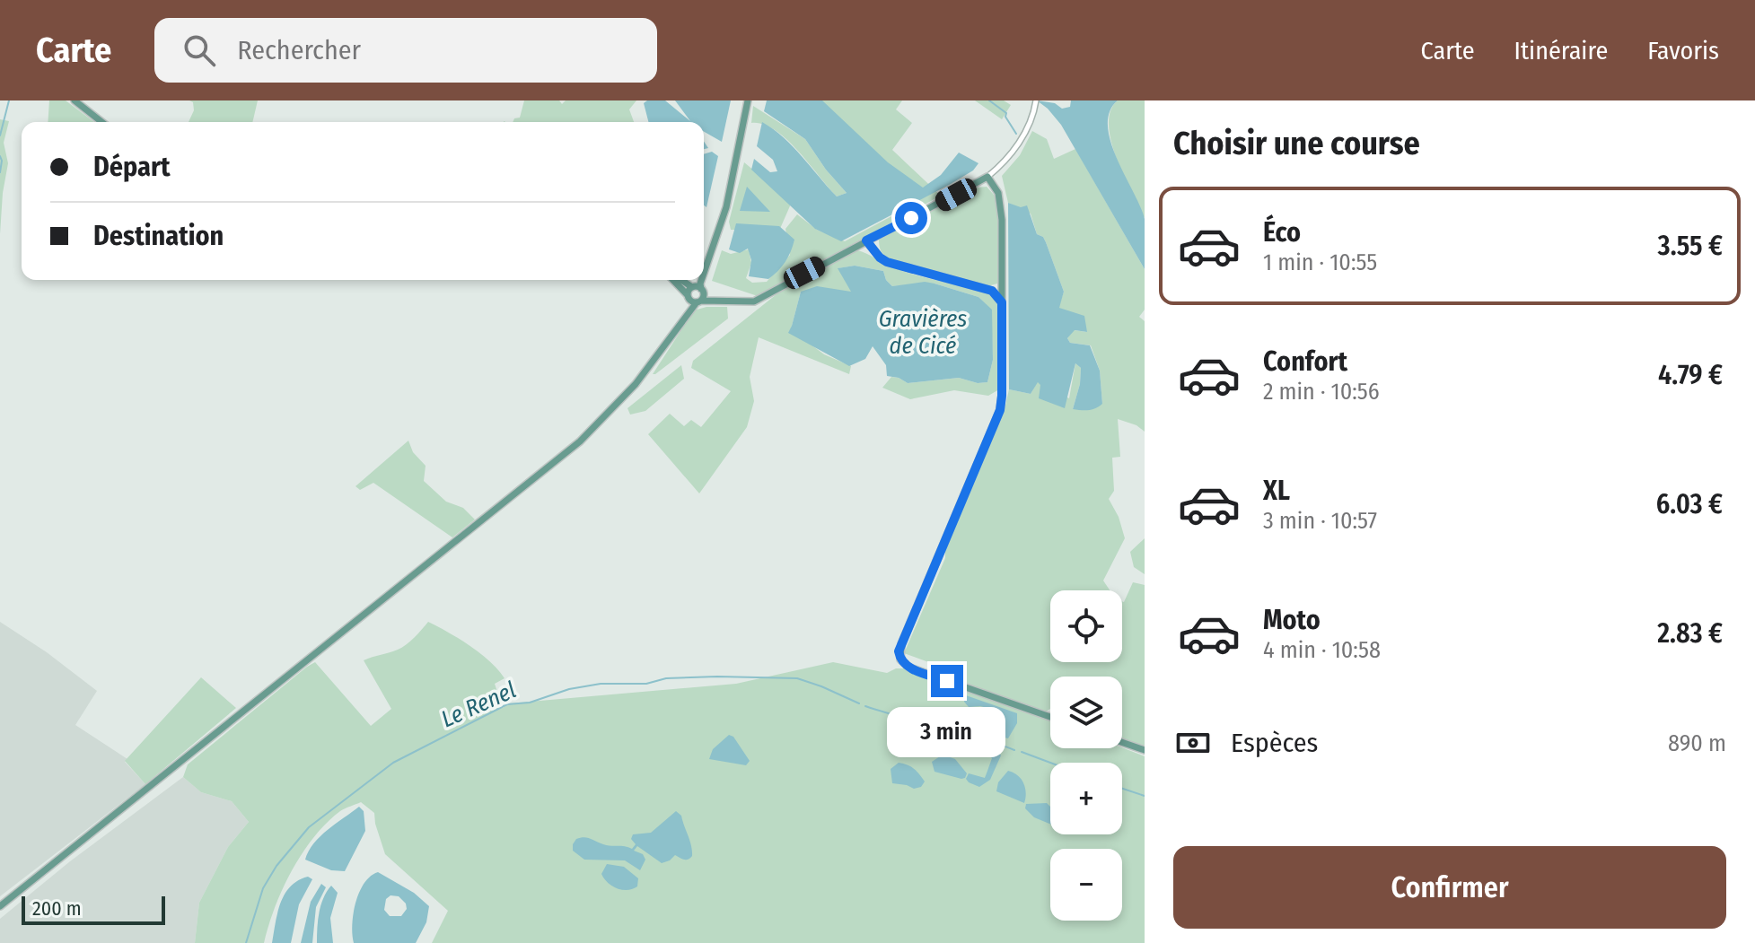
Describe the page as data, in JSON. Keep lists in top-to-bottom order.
{
  "water": ["Gravières de Cicé", "Le Renel"],
  "scale_bar": "200 m",
  "page": {
    "header": "Carte",
    "search": "Rechercher",
    "nav": ["Carte", "Itinéraire", "Favoris"],
    "heading": "Choisir une course",
    "banner": ["Départ", "Destination"],
    "list": [
      {
        "name": "Éco",
        "note": "1 min · 10:55",
        "value": "3.55 €"
      },
      {
        "name": "Confort",
        "note": "2 min · 10:56",
        "value": "4.79 €"
      },
      {
        "name": "XL",
        "note": "3 min · 10:57",
        "value": "6.03 €"
      },
      {
        "name": "Moto",
        "note": "4 min · 10:58",
        "value": "2.83 €"
      }
    ],
    "map_buttons": ["+", "−"],
    "pay": ["Espèces", "890 m"],
    "bubble": "3 min",
    "buttons": "Confirmer",
    "scale": "200 m"
  }
}
